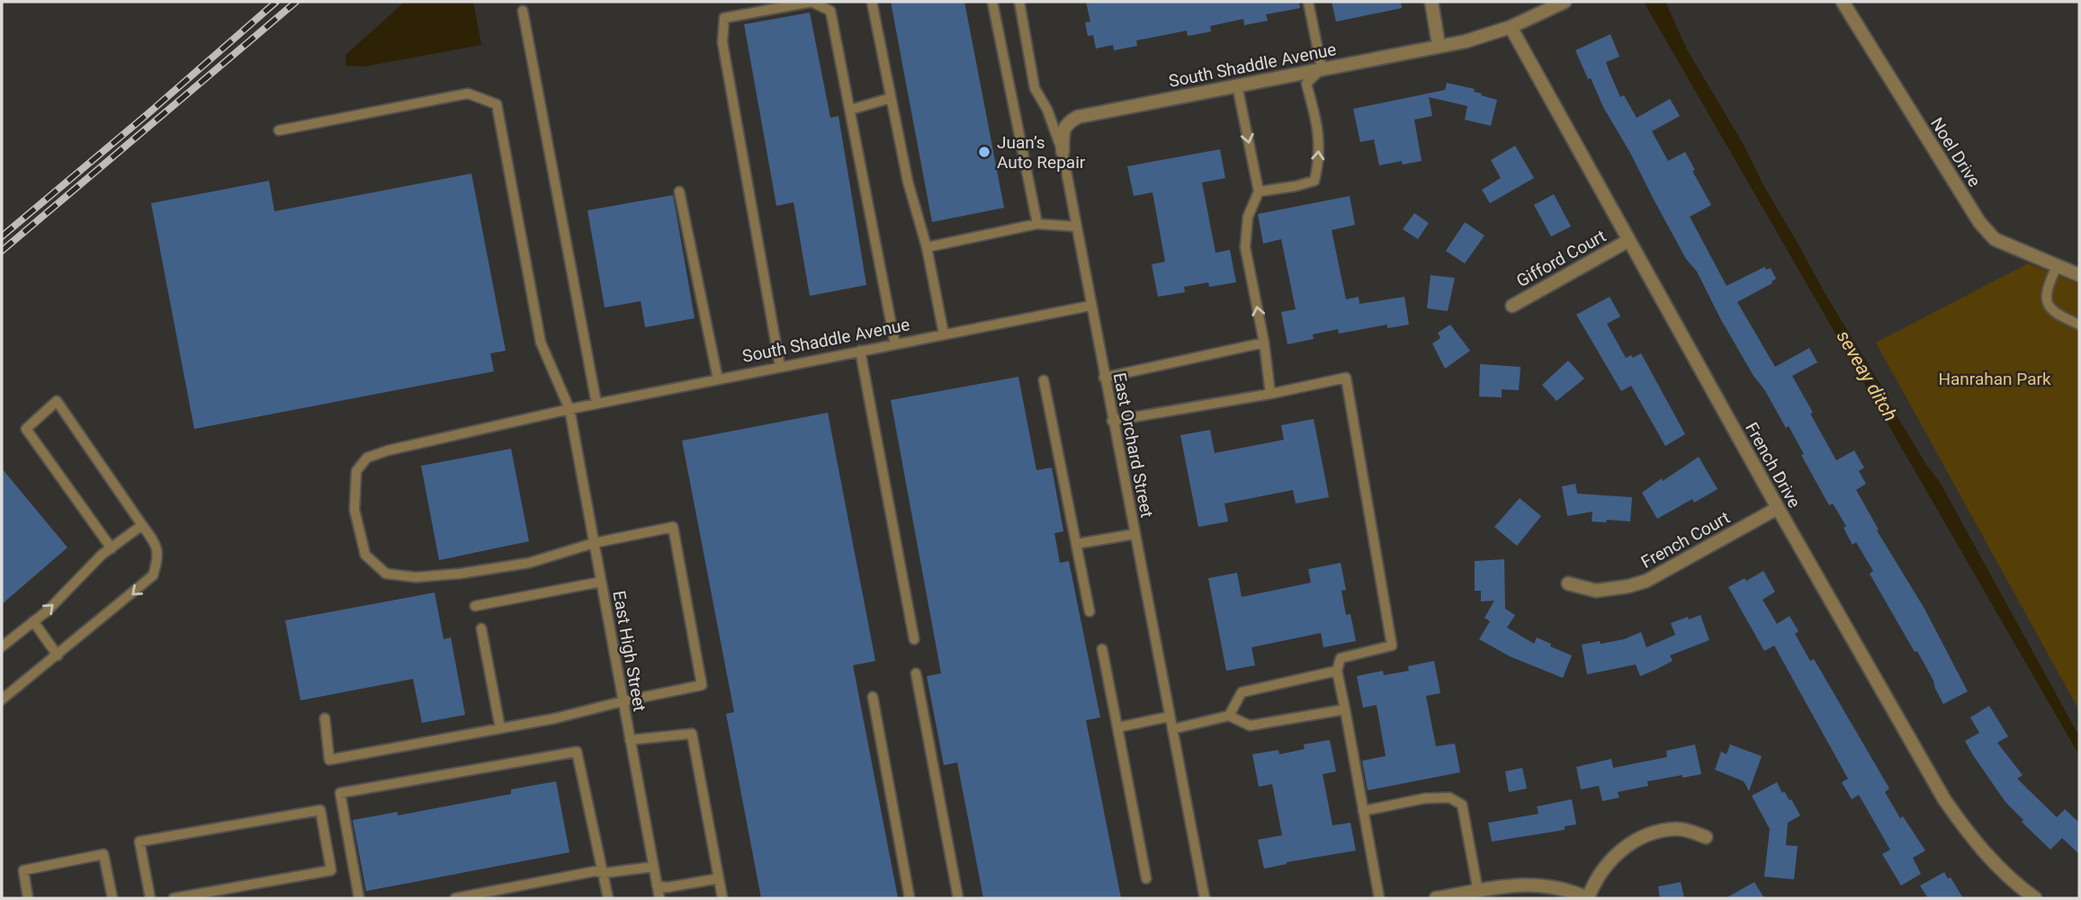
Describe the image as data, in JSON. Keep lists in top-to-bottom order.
{
  "streets": {
    "street": [
      "South Shaddle Avenue",
      "Noel Drive",
      "Gifford Court",
      "French Drive",
      "French Court"
    ],
    "lane": ["East Orchard Street", "East High Street"]
  },
  "crossings": [
    ["South Shaddle Avenue", "East Orchard Street"],
    ["South Shaddle Avenue", "French Drive"],
    ["South Shaddle Avenue", "East High Street"],
    ["Gifford Court", "French Drive"],
    ["French Drive", "French Court"]
  ],
  "water": ["seveay ditch"],
  "parks": ["Hanrahan Park"],
  "places": ["Juan’s Auto Repair"]
}
